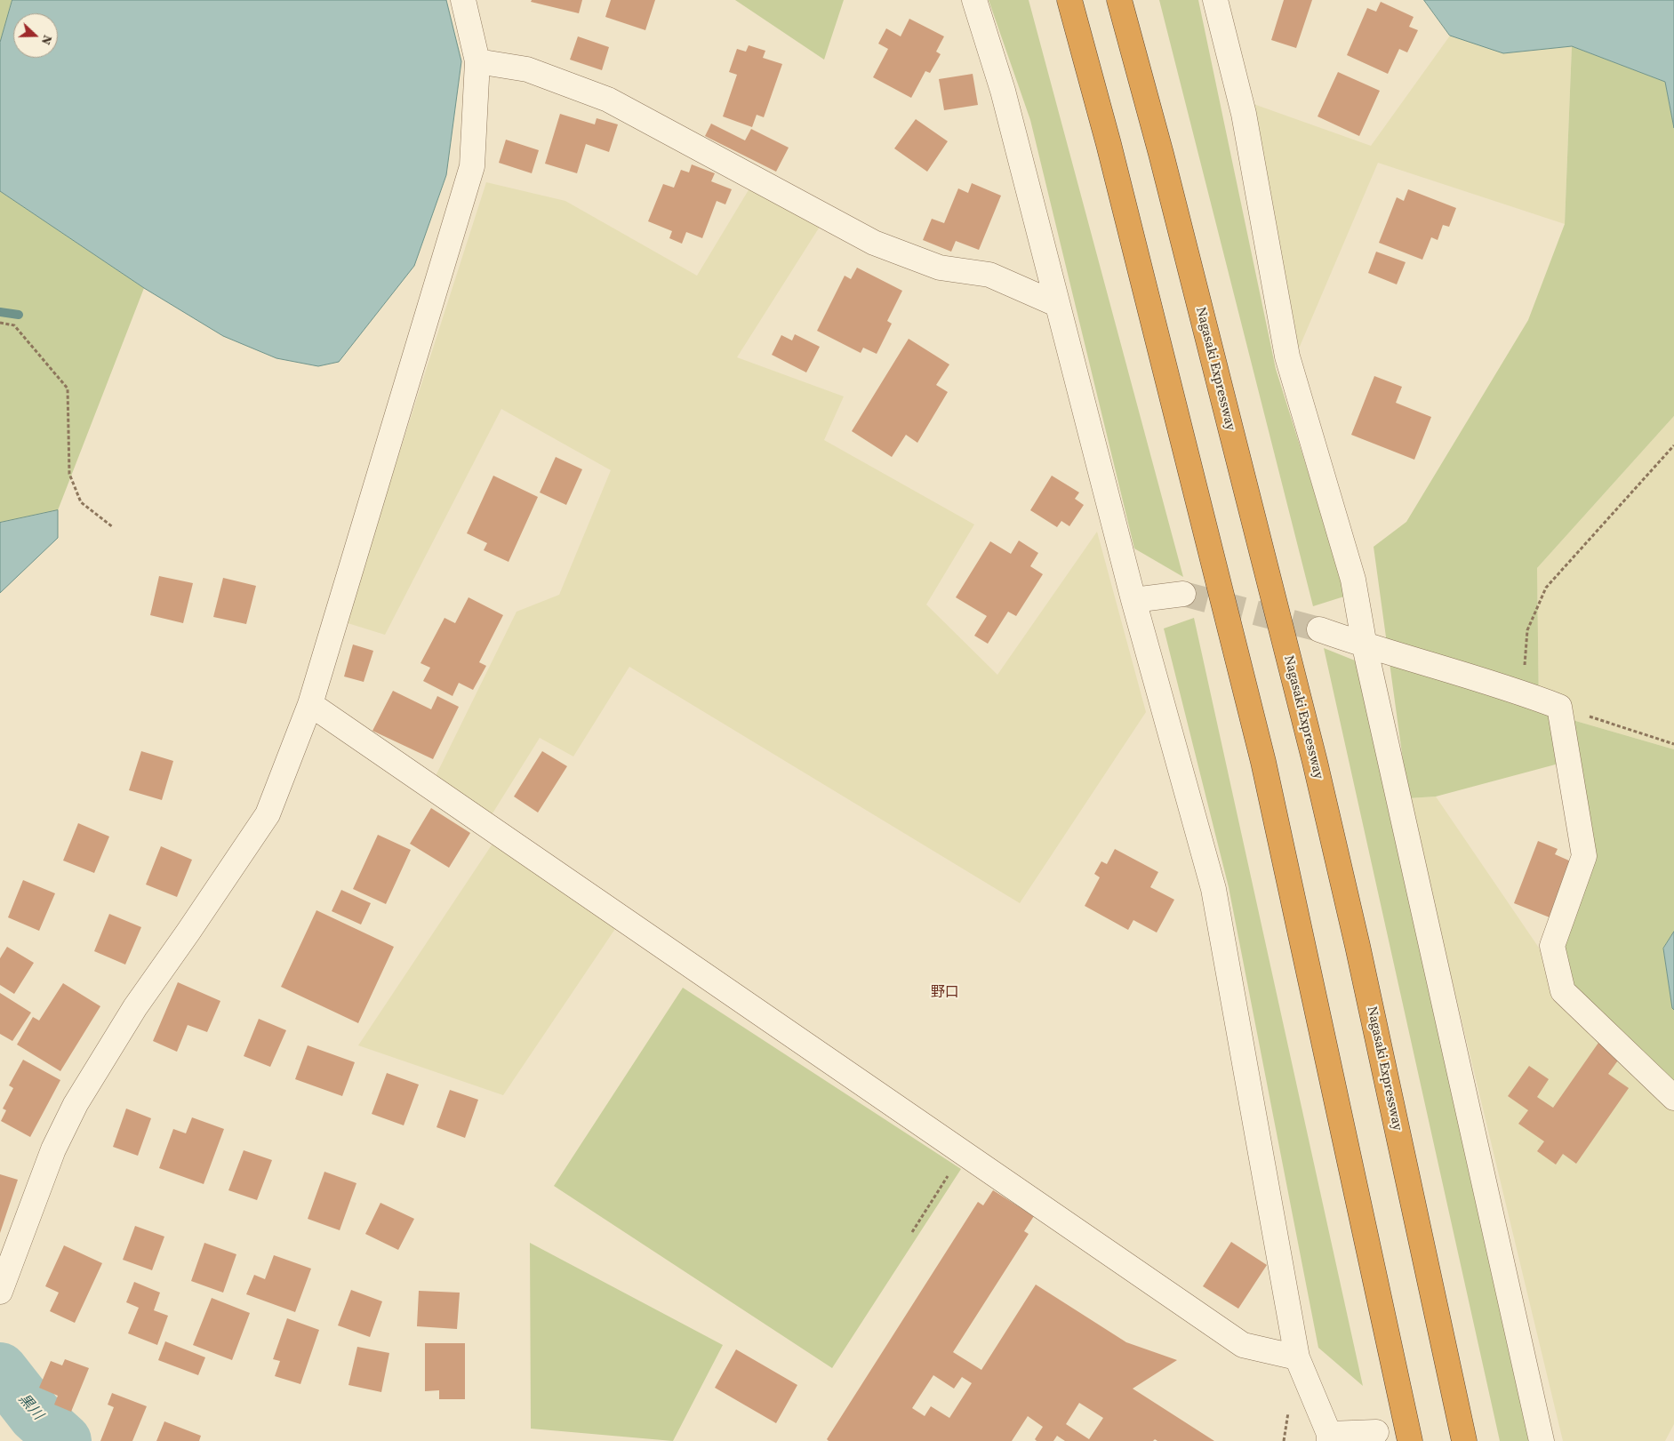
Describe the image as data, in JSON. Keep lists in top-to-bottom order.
{
  "streets": {
    "highway": ["Nagasaki Expressway"]
  },
  "districts": ["野口"],
  "water": ["黒川"],
  "north": "right"
}
